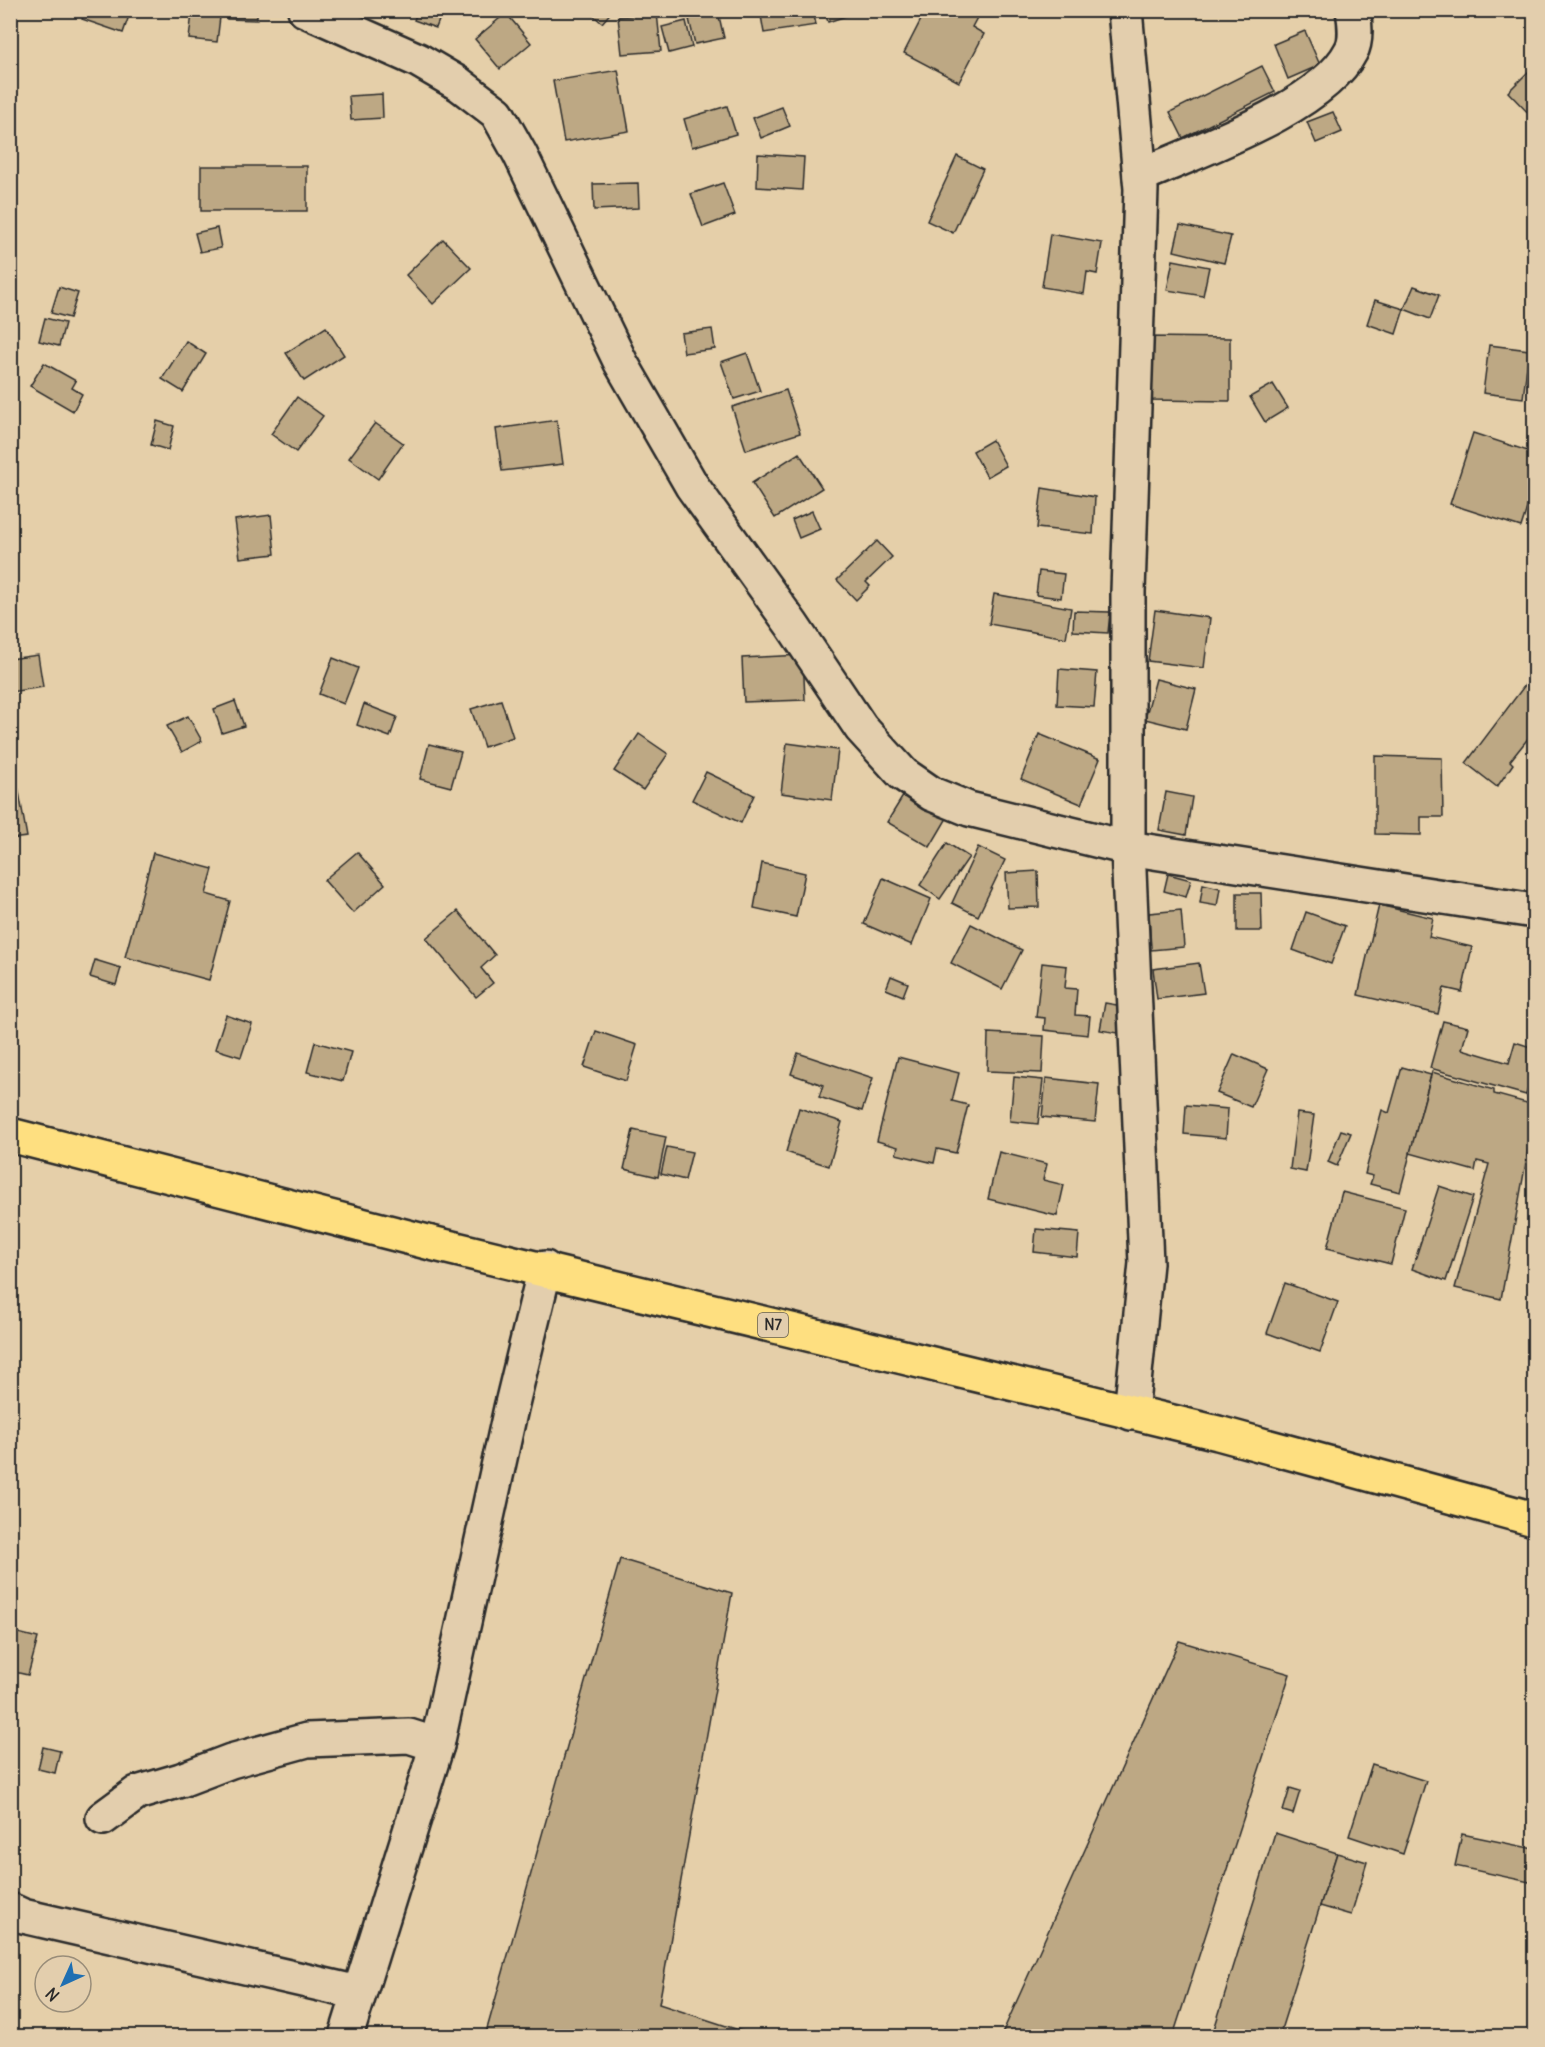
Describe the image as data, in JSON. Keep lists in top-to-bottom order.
{
  "streets": {
    "highway": ["N7"]
  },
  "north": "bottom left"
}
